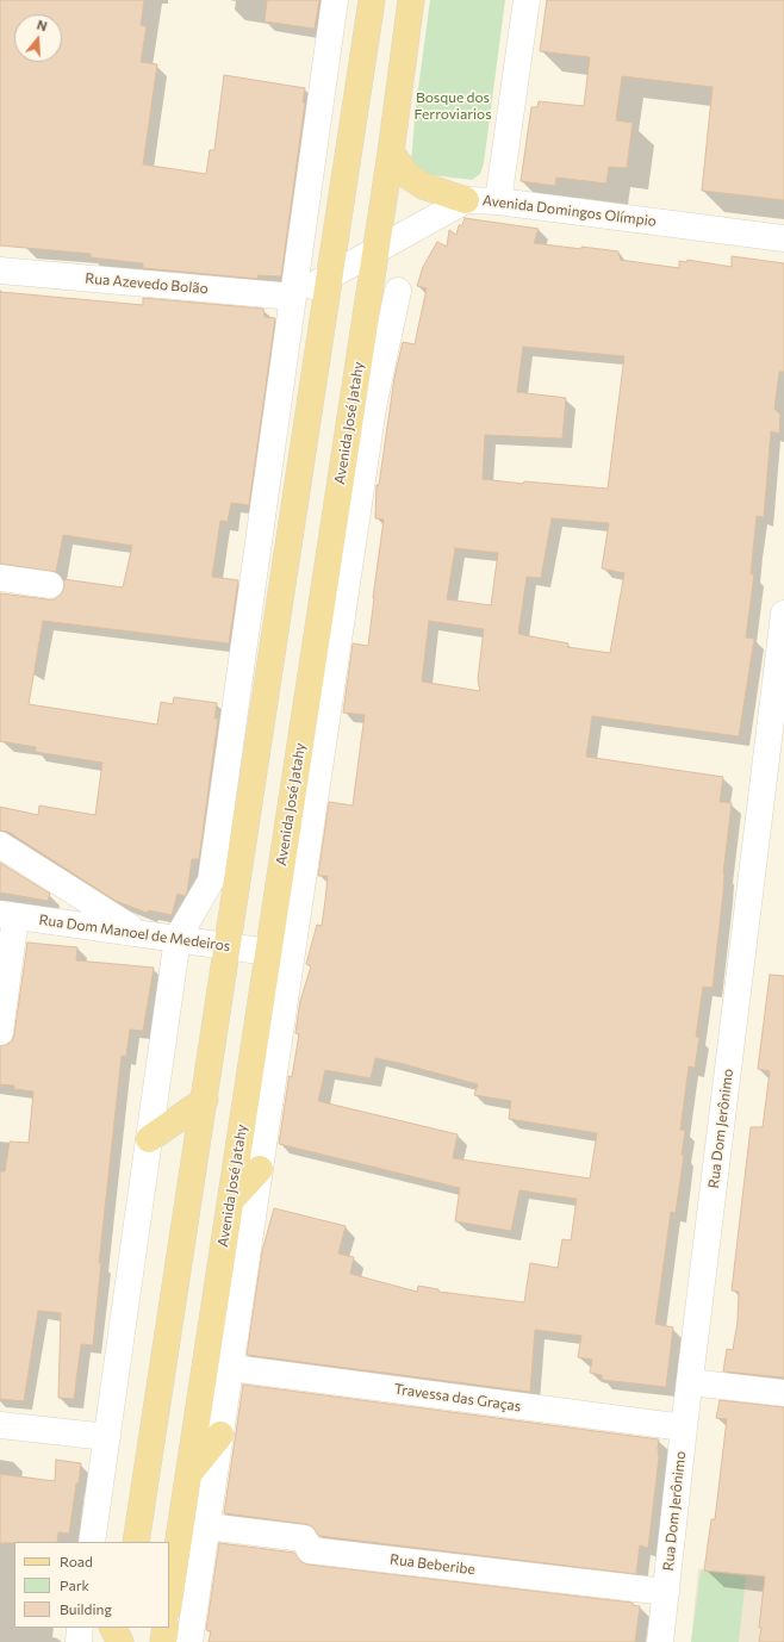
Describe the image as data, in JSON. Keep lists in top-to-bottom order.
{
  "streets": {
    "main road": ["Avenida José Jatahy"],
    "street": [
      "Avenida Domingos Olímpio",
      "Rua Azevedo Bolão",
      "Rua Dom Manoel de Medeiros",
      "Rua Dom Jerônimo",
      "Travessa das Graças",
      "Rua Beberibe"
    ]
  },
  "crossings": [
    ["Avenida Domingos Olímpio", "Rua Azevedo Bolão"],
    ["Avenida Domingos Olímpio", "Avenida José Jatahy"],
    ["Avenida José Jatahy", "Rua Dom Manoel de Medeiros"],
    ["Avenida José Jatahy", "Travessa das Graças"],
    ["Avenida José Jatahy", "Rua Beberibe"],
    ["Rua Dom Jerônimo", "Travessa das Graças"],
    ["Rua Dom Jerônimo", "Rua Beberibe"]
  ],
  "parks": ["Bosque dos Ferroviarios"],
  "legend": ["Road", "Park", "Building"],
  "north": "top"
}
